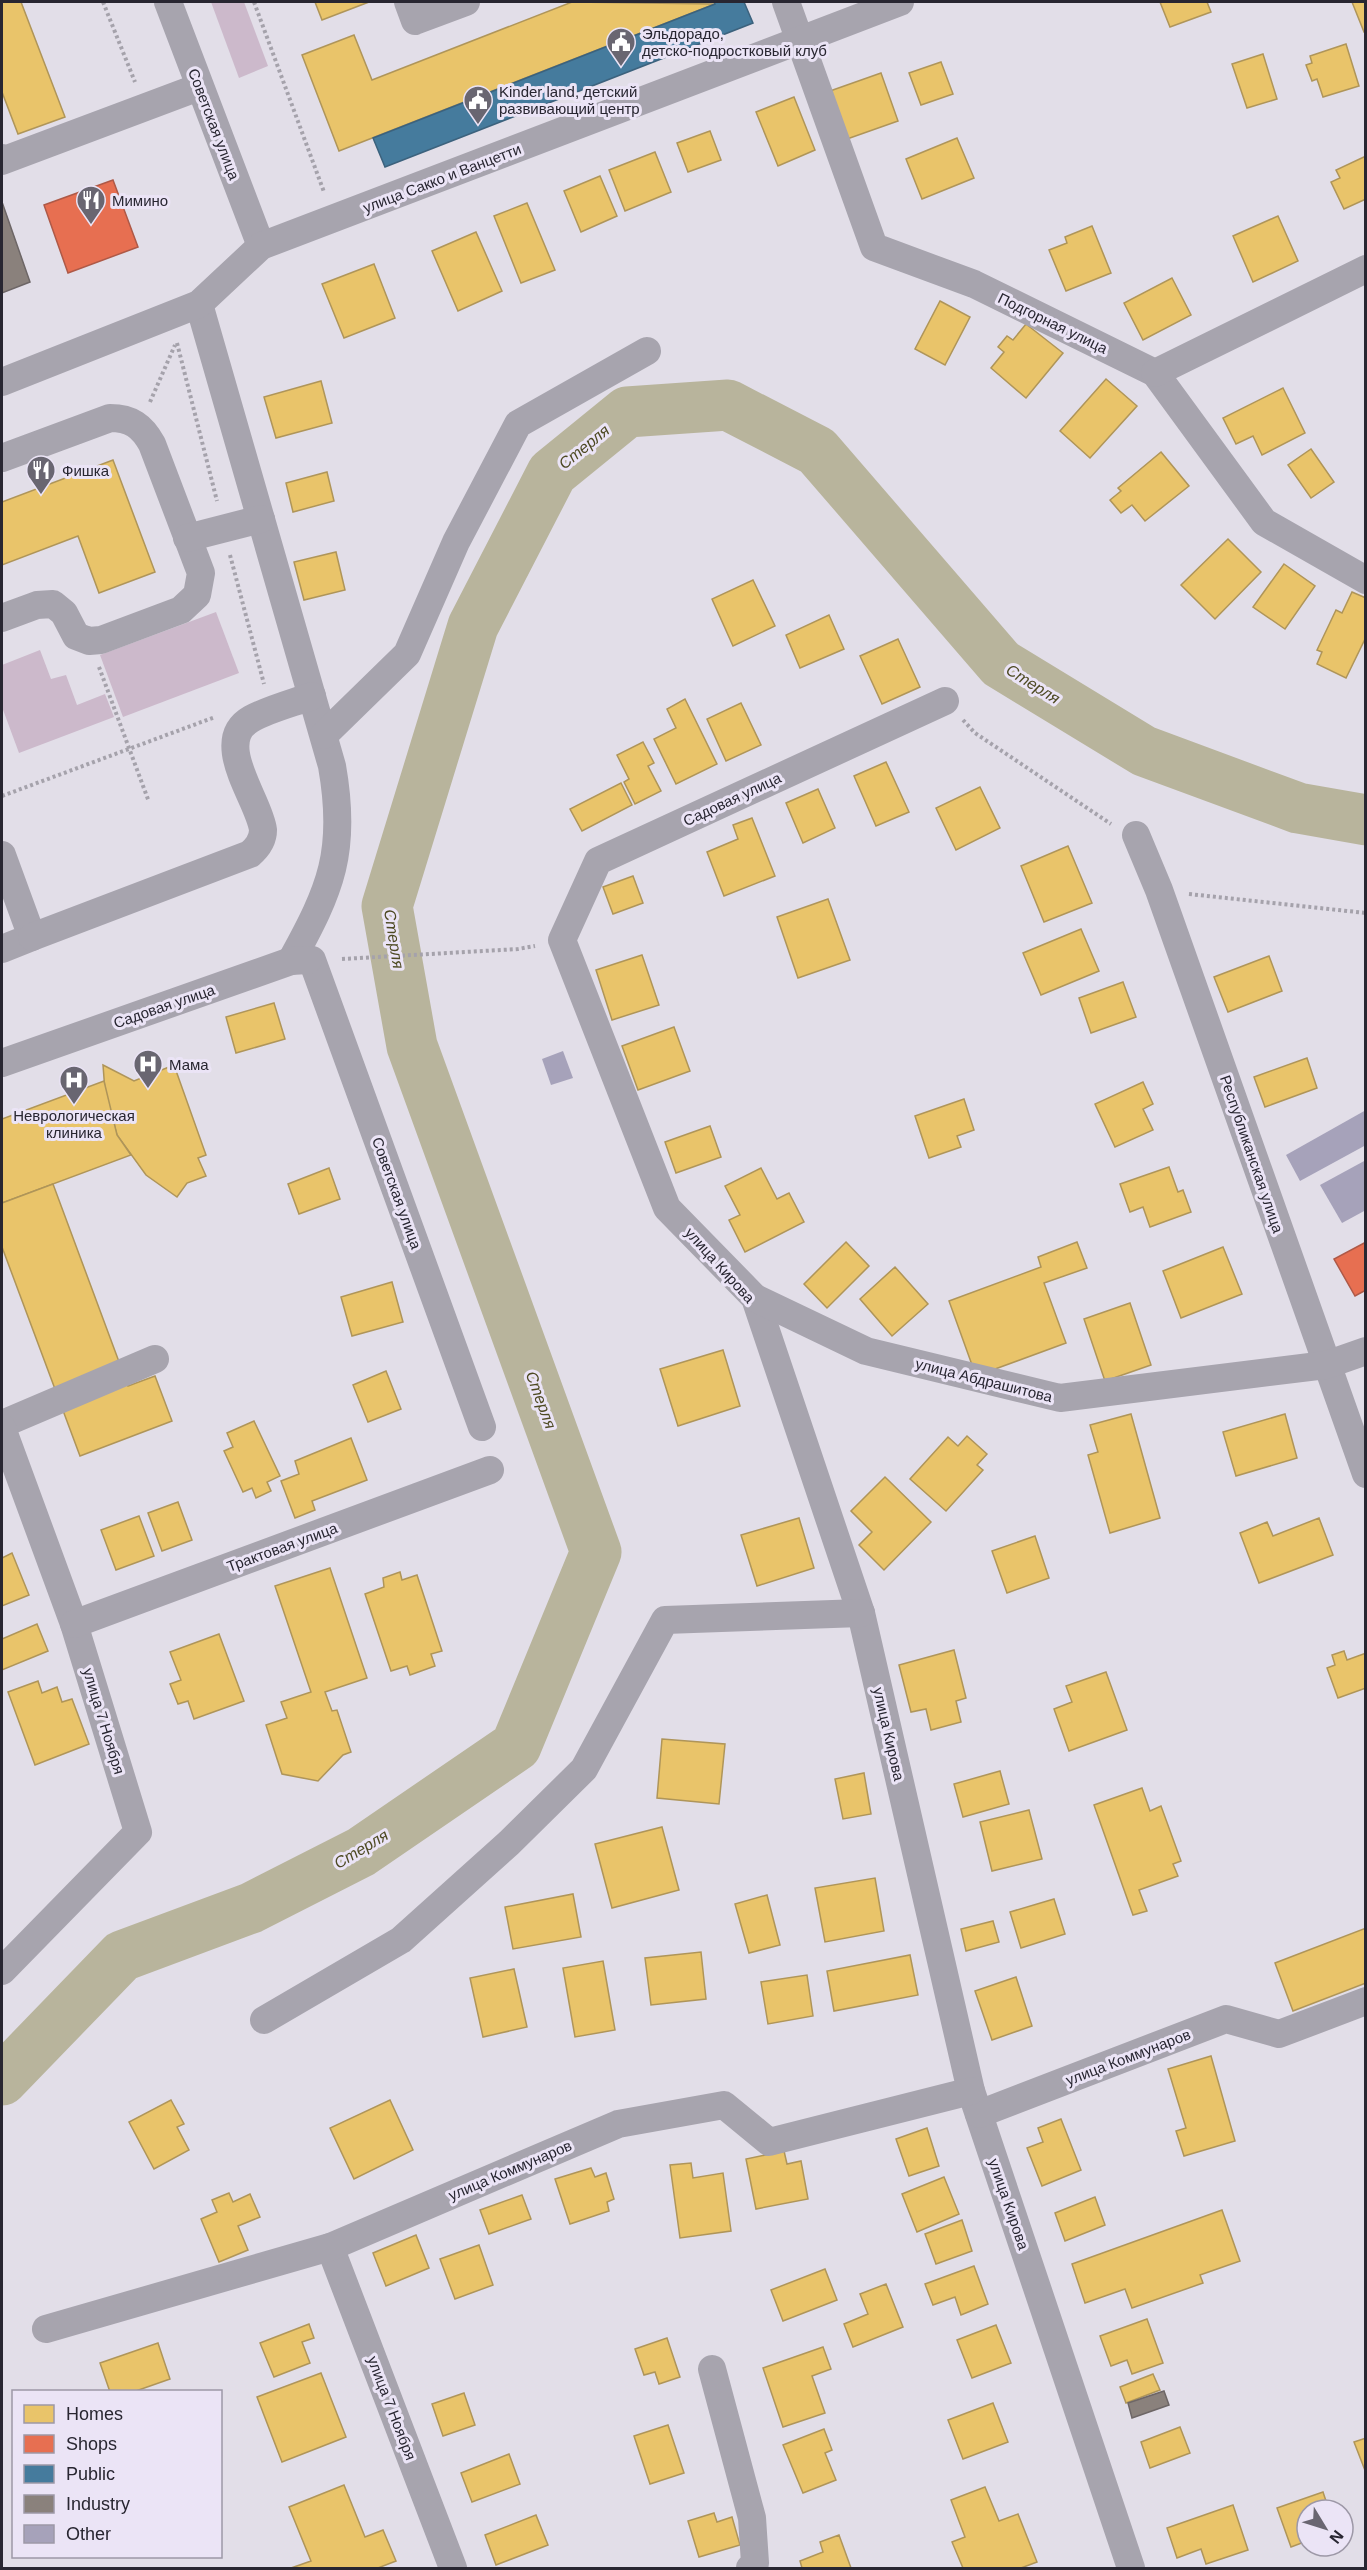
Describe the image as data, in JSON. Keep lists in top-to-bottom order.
{
  "streets": {
    "street": [
      "Советская улица",
      "улица Сакко и Ванцетти",
      "Подгорная улица",
      "Садовая улица",
      "Республиканская улица",
      "улица Кирова",
      "улица Абдрашитова",
      "Трактовая улица",
      "улица 7 Ноября",
      "улица Коммунаров"
    ]
  },
  "crossings": [
    ["Советская улица", "улица Сакко и Ванцетти"],
    ["Советская улица", "Садовая улица"],
    ["улица Сакко и Ванцетти", "Подгорная улица"],
    ["Садовая улица", "улица Кирова"],
    ["Республиканская улица", "улица Абдрашитова"],
    ["улица Кирова", "улица Абдрашитова"],
    ["улица Кирова", "улица Коммунаров"],
    ["Трактовая улица", "улица 7 Ноября"],
    ["улица 7 Ноября", "улица Коммунаров"]
  ],
  "water": ["Стерля"],
  "places": {
    "public building": ["Эльдорадо, детско-подростковый клуб", "Kinder land, детский развивающий центр"],
    "restaurant": ["Мимино", "Фишка"],
    "hospital": ["Мама", "Неврологическая клиника"]
  },
  "legend": [
    "Homes",
    "Shops",
    "Public",
    "Industry",
    "Other"
  ],
  "north": "bottom right"
}
